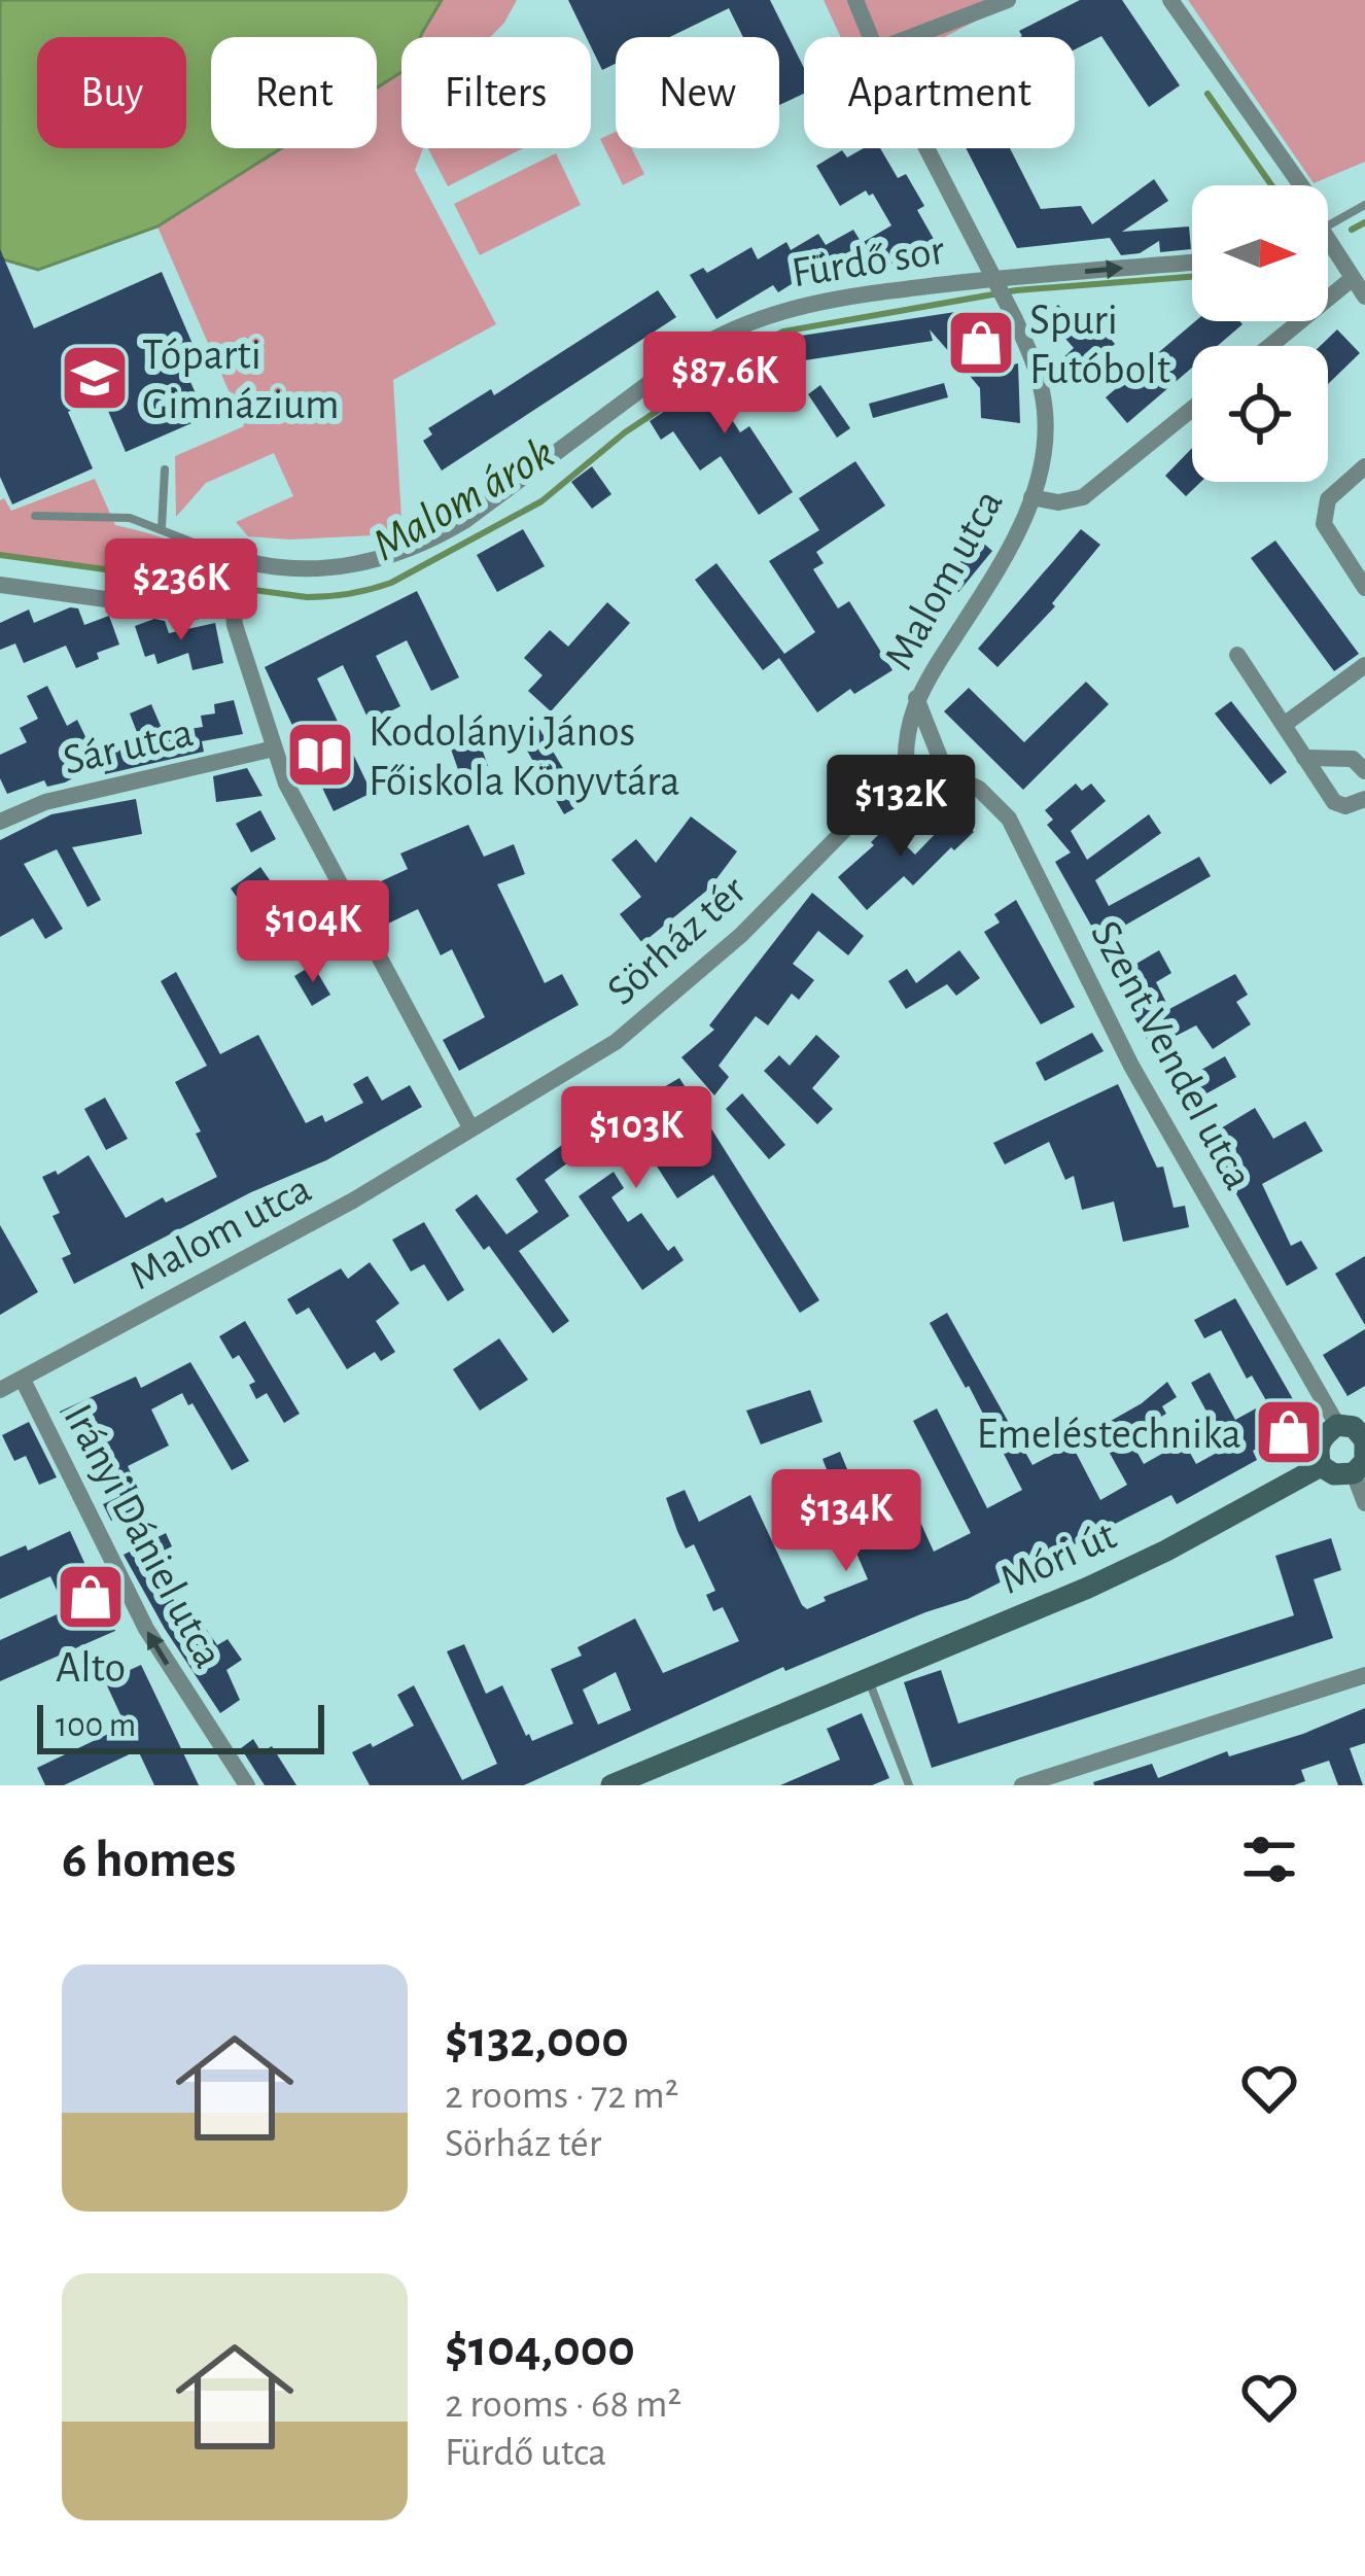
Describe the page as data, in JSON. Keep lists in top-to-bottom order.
{
  "streets": {
    "main road": ["Móri út"],
    "street": [
      "Fürdő sor",
      "Malom utca",
      "Sár utca",
      "Sörház tér",
      "Szent Vendel utca",
      "Irányi Dániel utca"
    ]
  },
  "crossings": [
    ["Fürdő sor", "Malom utca"],
    ["Malom utca", "Sörház tér"],
    ["Malom utca", "Irányi Dániel utca"],
    ["Szent Vendel utca", "Móri út"]
  ],
  "one_way": ["Irányi Dániel utca"],
  "water": ["Malom árok"],
  "places": {
    "shop": ["Spuri Futóbolt", "Emeléstechnika", "Alto"],
    "school or university": ["Tóparti Gimnázium"],
    "library": ["Kodolányi János Főiskola Könyvtára"]
  },
  "scale_bar": "100 m",
  "north": "right",
  "page": {
    "chip": [
      "Buy",
      "Rent",
      "Filters",
      "New",
      "Apartment"
    ],
    "price": [
      "$87.6K",
      "$236K",
      "$132K",
      "$104K",
      "$103K",
      "$134K"
    ],
    "scale": "100 m",
    "heading": "6 homes",
    "list": [
      {
        "name": "$132,000",
        "note": "2 rooms · 72 m² · Sörház tér"
      },
      {
        "name": "$104,000",
        "note": "2 rooms · 68 m² · Fürdő utca"
      }
    ]
  }
}
